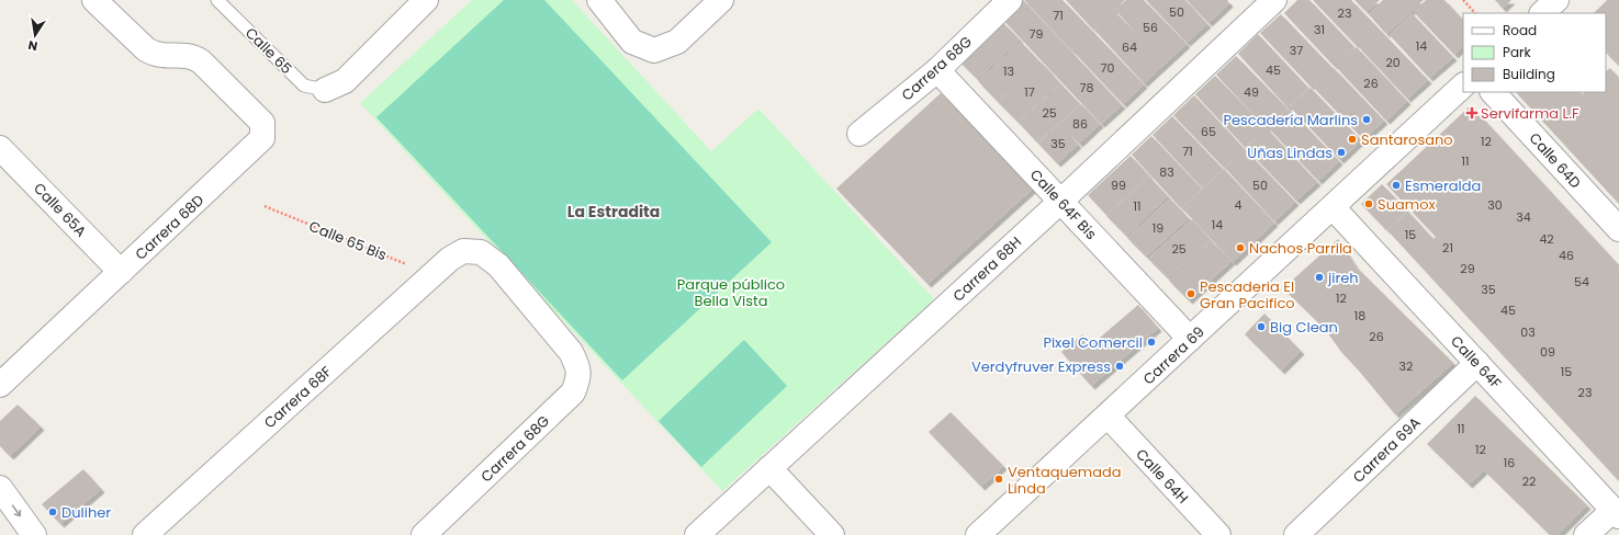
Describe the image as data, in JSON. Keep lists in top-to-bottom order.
{
  "streets": {
    "street": [
      "Carrera 68G",
      "Calle 64D",
      "Calle 64F Bis",
      "Calle 65A",
      "Carrera 68D",
      "Carrera 68H",
      "Carrera 69",
      "Calle 64F",
      "Carrera 68F",
      "Carrera 69A",
      "Calle 64H"
    ],
    "lane": ["Calle 65"],
    "path": ["Calle 65 Bis"]
  },
  "crossings": [
    ["Carrera 68G", "Calle 64F Bis"],
    ["Carrera 68G", "Carrera 68F"],
    ["Calle 64F Bis", "Carrera 68H"],
    ["Calle 64F Bis", "Carrera 69"],
    ["Calle 65A", "Carrera 68D"],
    ["Calle 65 Bis", "Carrera 68F"],
    ["Carrera 69", "Calle 64F"],
    ["Carrera 69", "Calle 64H"],
    ["Calle 64F", "Carrera 69A"]
  ],
  "districts": ["La Estradita"],
  "parks": ["Parque público Bella Vista"],
  "places": {
    "health": ["Servifarma L.F"],
    "other": [
      "Pescadería Marlins",
      "Santarosano",
      "Uñas Lindas",
      "Esmeralda",
      "Suamox",
      "Nachos Parrila",
      "jireh",
      "Pescaderia El Gran Pacifico",
      "Big Clean",
      "Pixel Comercil",
      "Verdyfruver Express",
      "Ventaquemada Linda",
      "Duliher"
    ]
  },
  "house_numbers": [
    "50",
    "23",
    "71",
    "56",
    "31",
    "79",
    "14",
    "64",
    "37",
    "20",
    "70",
    "45",
    "13",
    "26",
    "78",
    "17",
    "49",
    "25",
    "86",
    "65",
    "12",
    "35",
    "71",
    "11",
    "83",
    "99",
    "50",
    "4",
    "30",
    "11",
    "34",
    "14",
    "19",
    "15",
    "42",
    "21",
    "25",
    "46",
    "29",
    "54",
    "35",
    "12",
    "45",
    "18",
    "03",
    "26",
    "09",
    "32",
    "15",
    "23",
    "11",
    "12",
    "16",
    "22"
  ],
  "legend": ["Road", "Park", "Building"],
  "north": "bottom"
}
